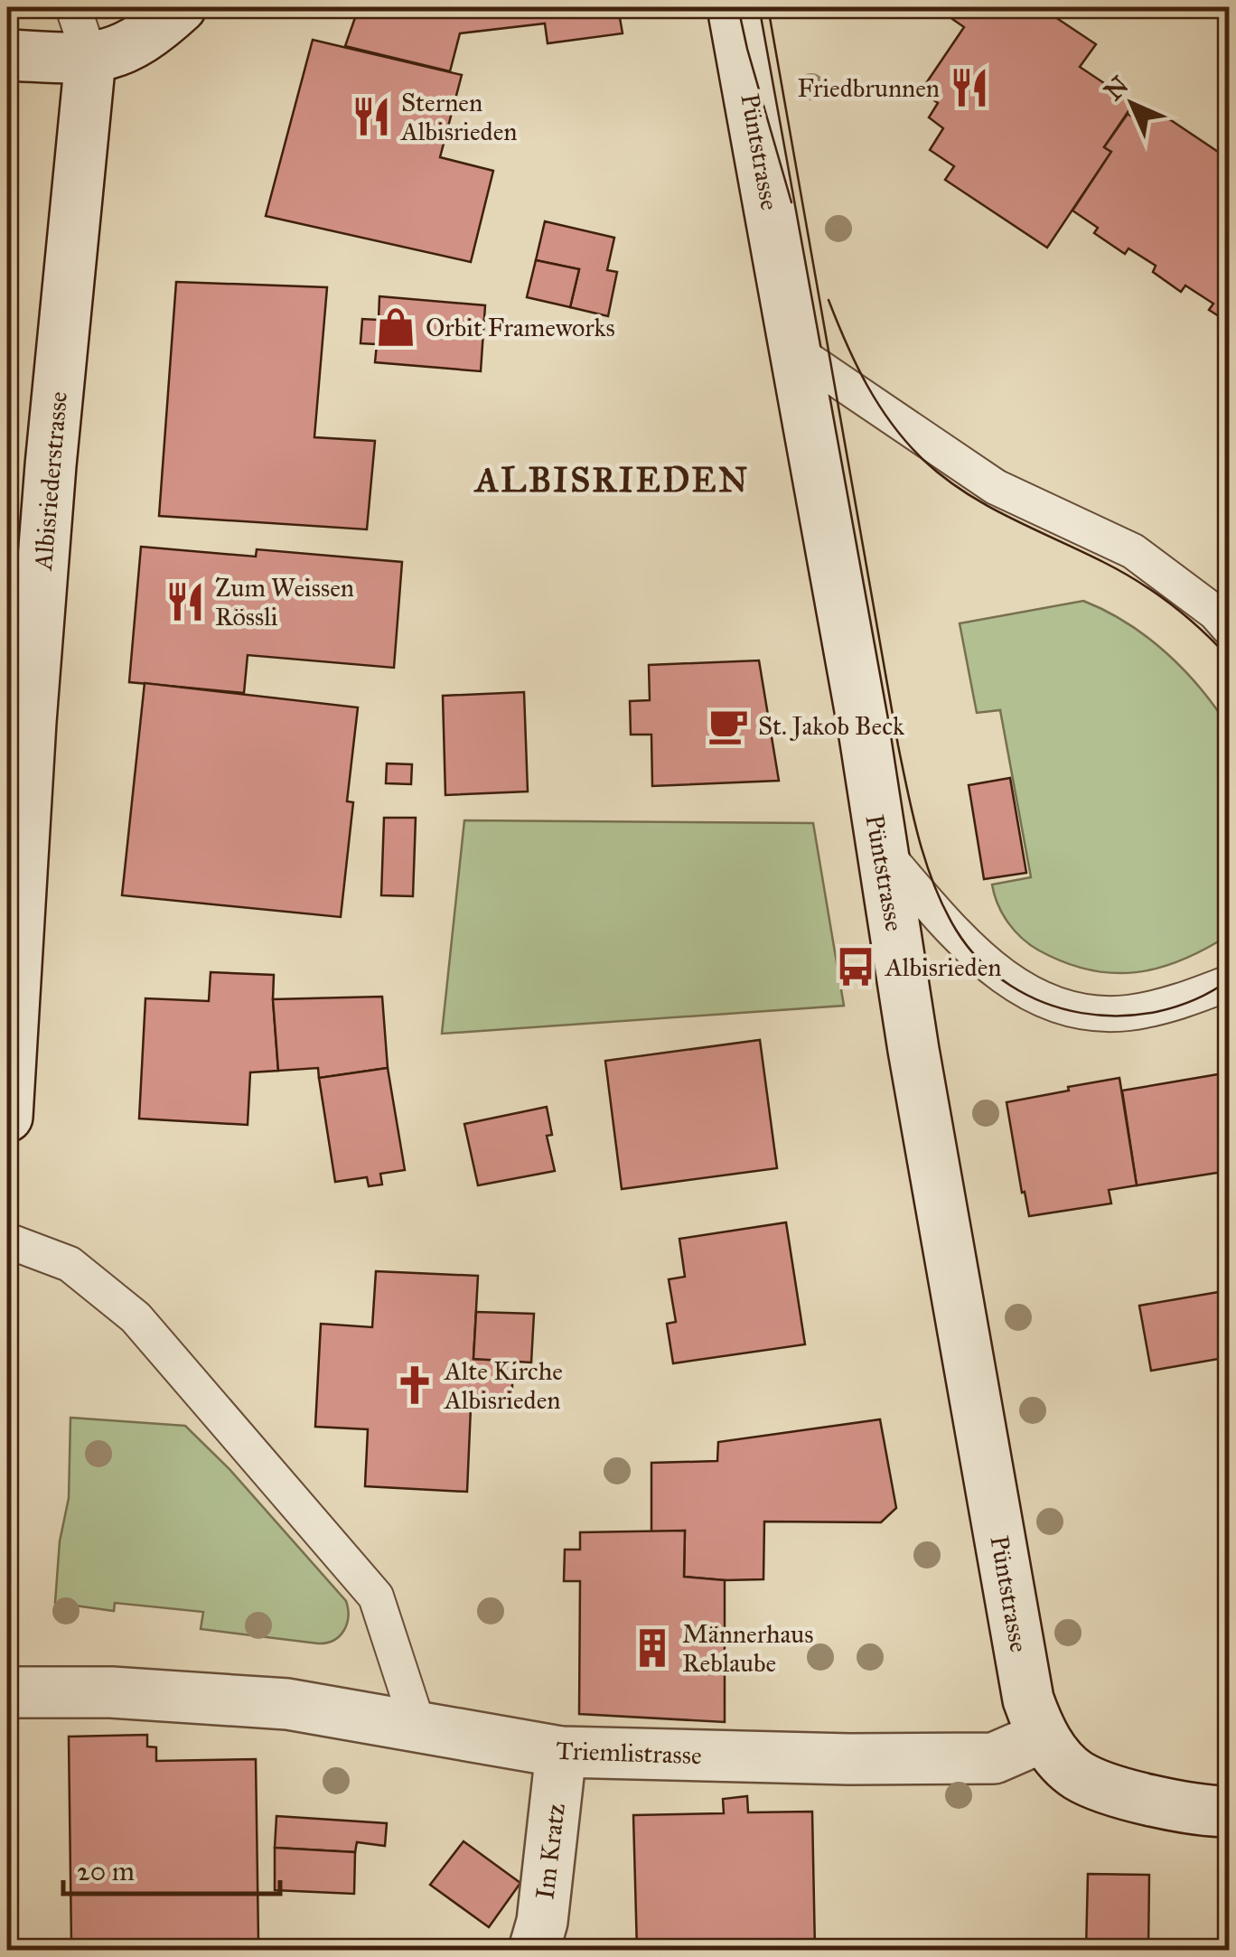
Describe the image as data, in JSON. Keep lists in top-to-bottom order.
{
  "streets": {
    "street": [
      "Püntstrasse",
      "Albisriederstrasse",
      "Triemlistrasse",
      "Im Kratz"
    ]
  },
  "crossings": [
    ["Püntstrasse", "Triemlistrasse"],
    ["Triemlistrasse", "Im Kratz"]
  ],
  "districts": ["ALBISRIEDEN"],
  "places": {
    "restaurant": ["Friedbrunnen", "Sternen Albisrieden", "Zum Weissen Rössli"],
    "shop": ["Orbit Frameworks"],
    "cafe": ["St. Jakob Beck"],
    "bus stop": ["Albisrieden"],
    "church": ["Alte Kirche Albisrieden"],
    "building": ["Männerhaus Reblaube"]
  },
  "scale_bar": "20 m",
  "north": "top left"
}
